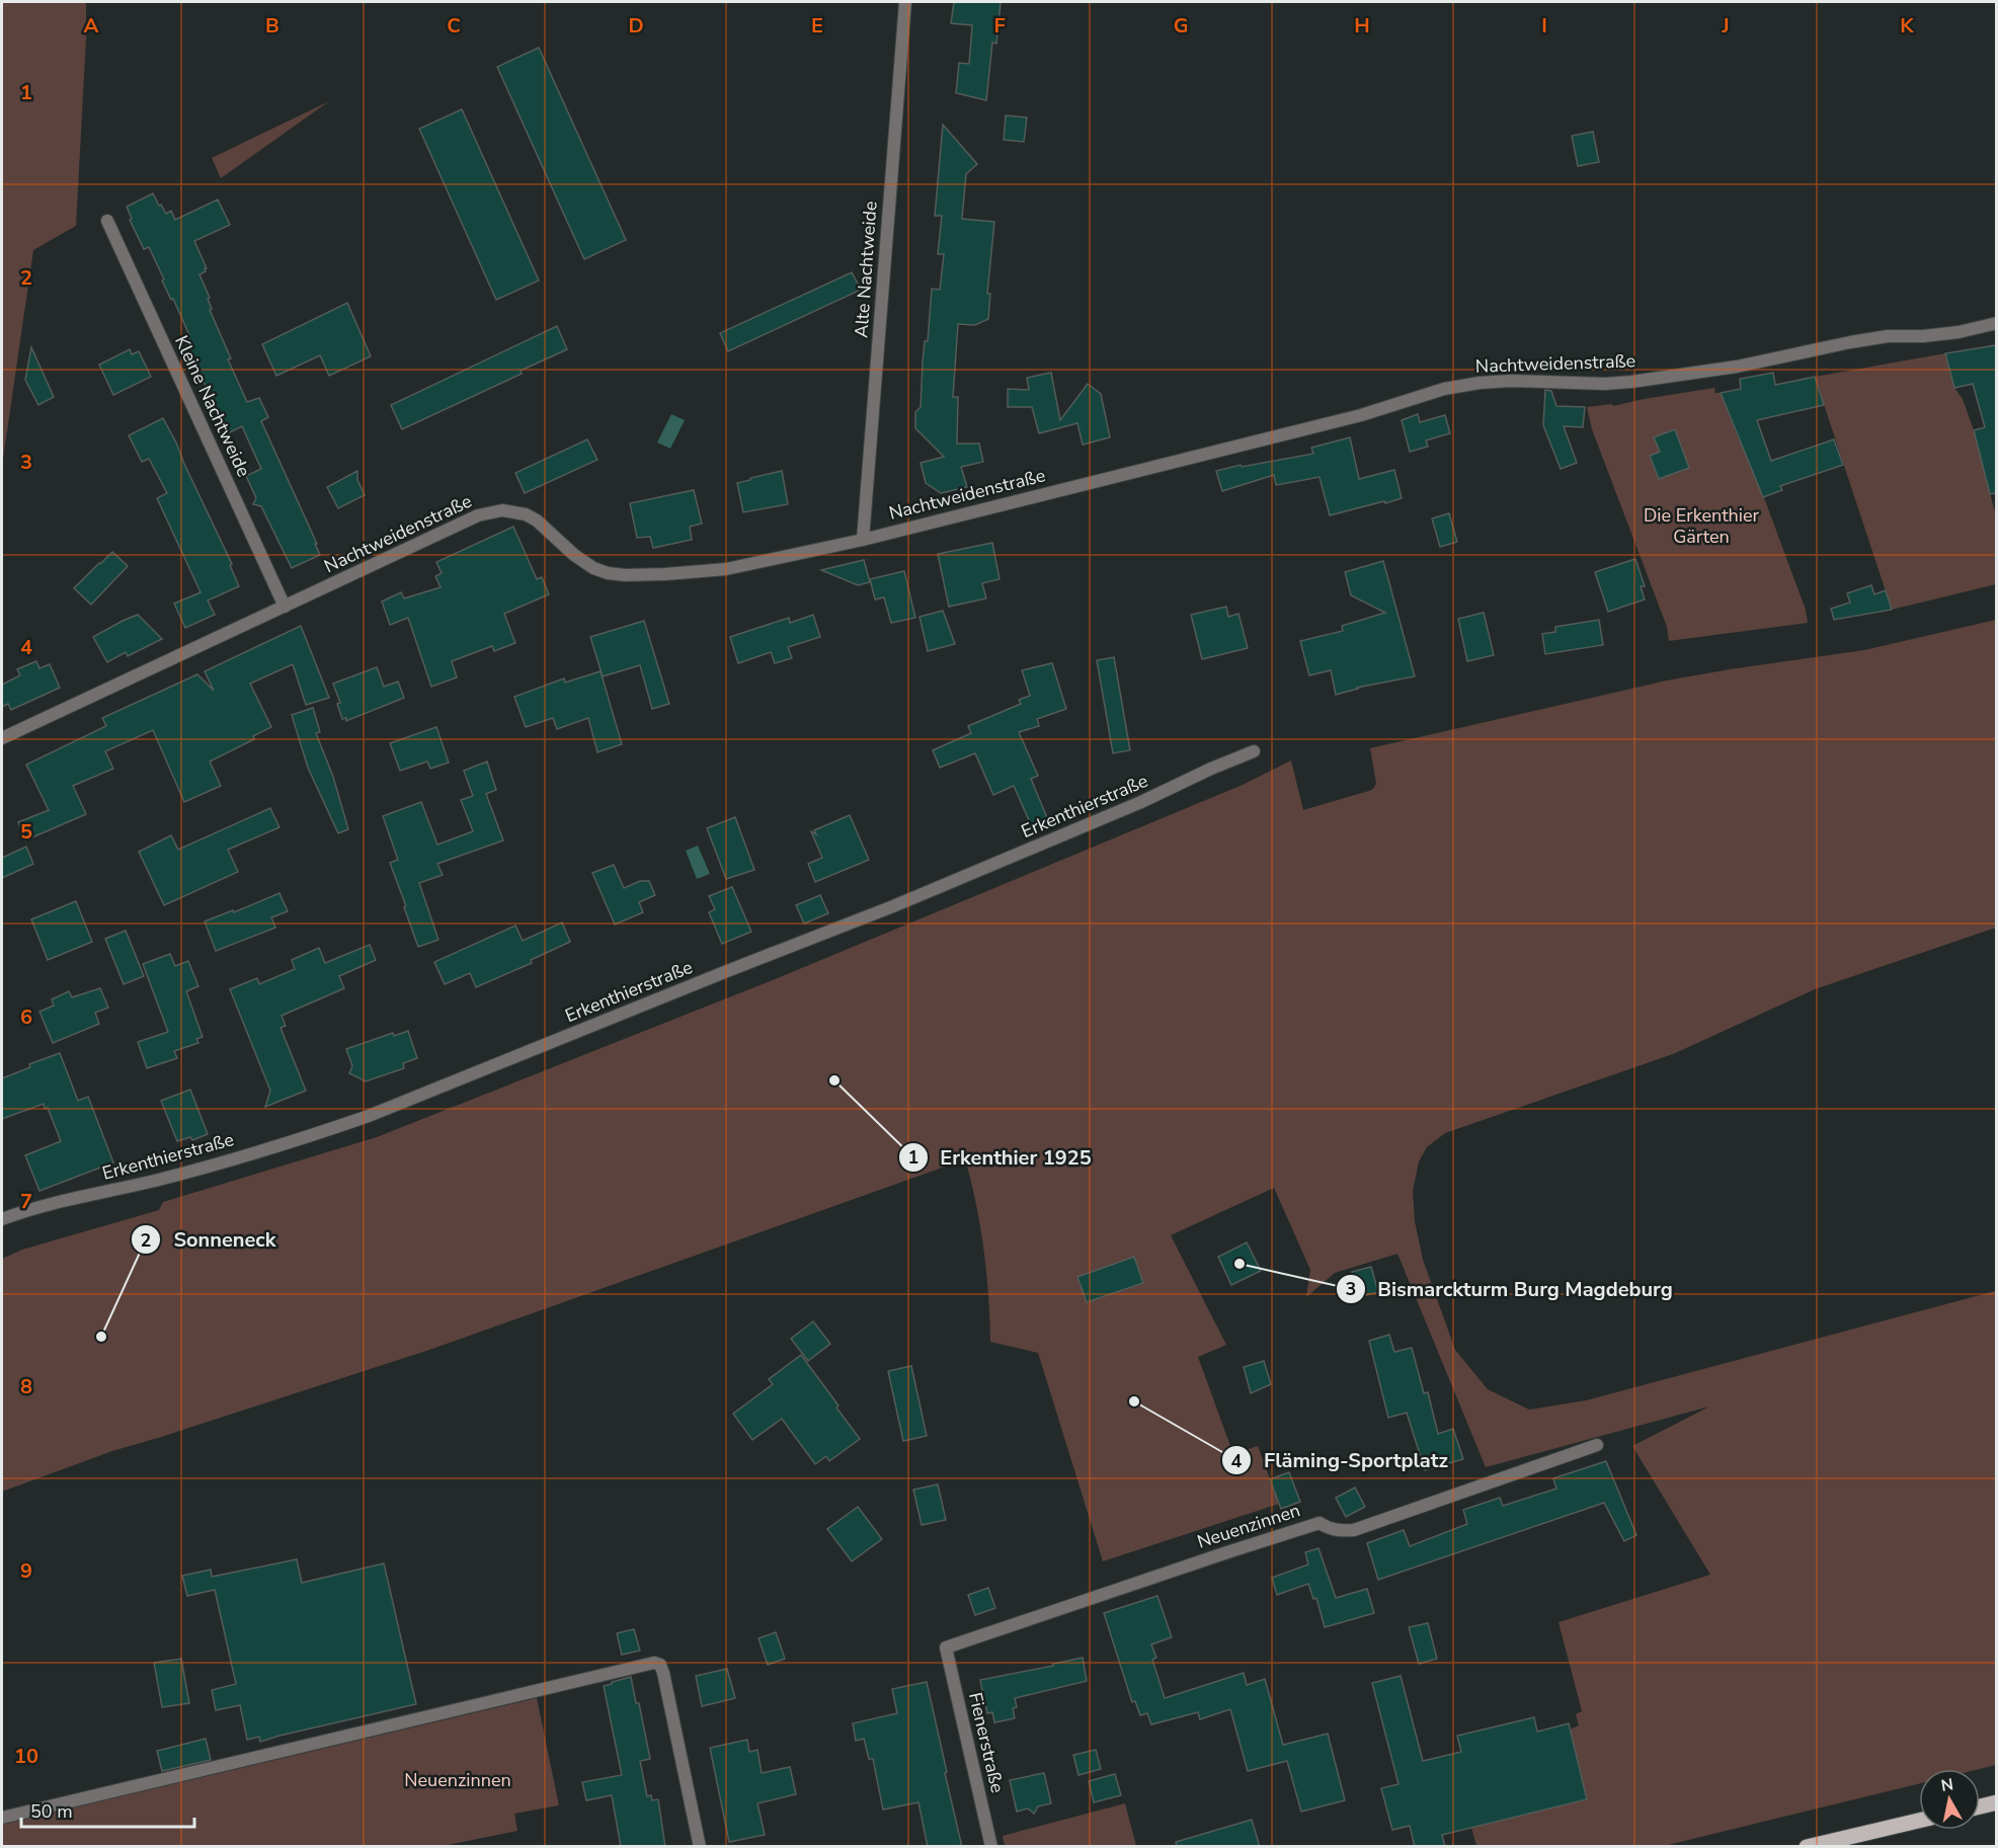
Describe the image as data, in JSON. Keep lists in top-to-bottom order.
{
  "streets": {
    "street": [
      "Alte Nachtweide",
      "Nachtweidenstraße",
      "Kleine Nachtweide",
      "Erkenthierstraße",
      "Neuenzinnen",
      "Fienerstraße"
    ]
  },
  "crossings": [
    ["Alte Nachtweide", "Nachtweidenstraße"],
    ["Nachtweidenstraße", "Kleine Nachtweide"],
    ["Neuenzinnen", "Fienerstraße"]
  ],
  "parks": ["Die Erkenthier Gärten", "Neuenzinnen"],
  "places": [
    "Erkenthier 1925",
    "Bismarckturm Burg Magdeburg",
    "Sonneneck",
    "Fläming-Sportplatz"
  ],
  "scale_bar": "50 m",
  "north": "top",
  "grid": {
    "columns": [
      "A",
      "B",
      "C",
      "D",
      "E",
      "F",
      "G",
      "H",
      "I",
      "J",
      "K"
    ],
    "rows": [
      "1",
      "2",
      "3",
      "4",
      "5",
      "6",
      "7",
      "8",
      "9",
      "10"
    ]
  }
}
